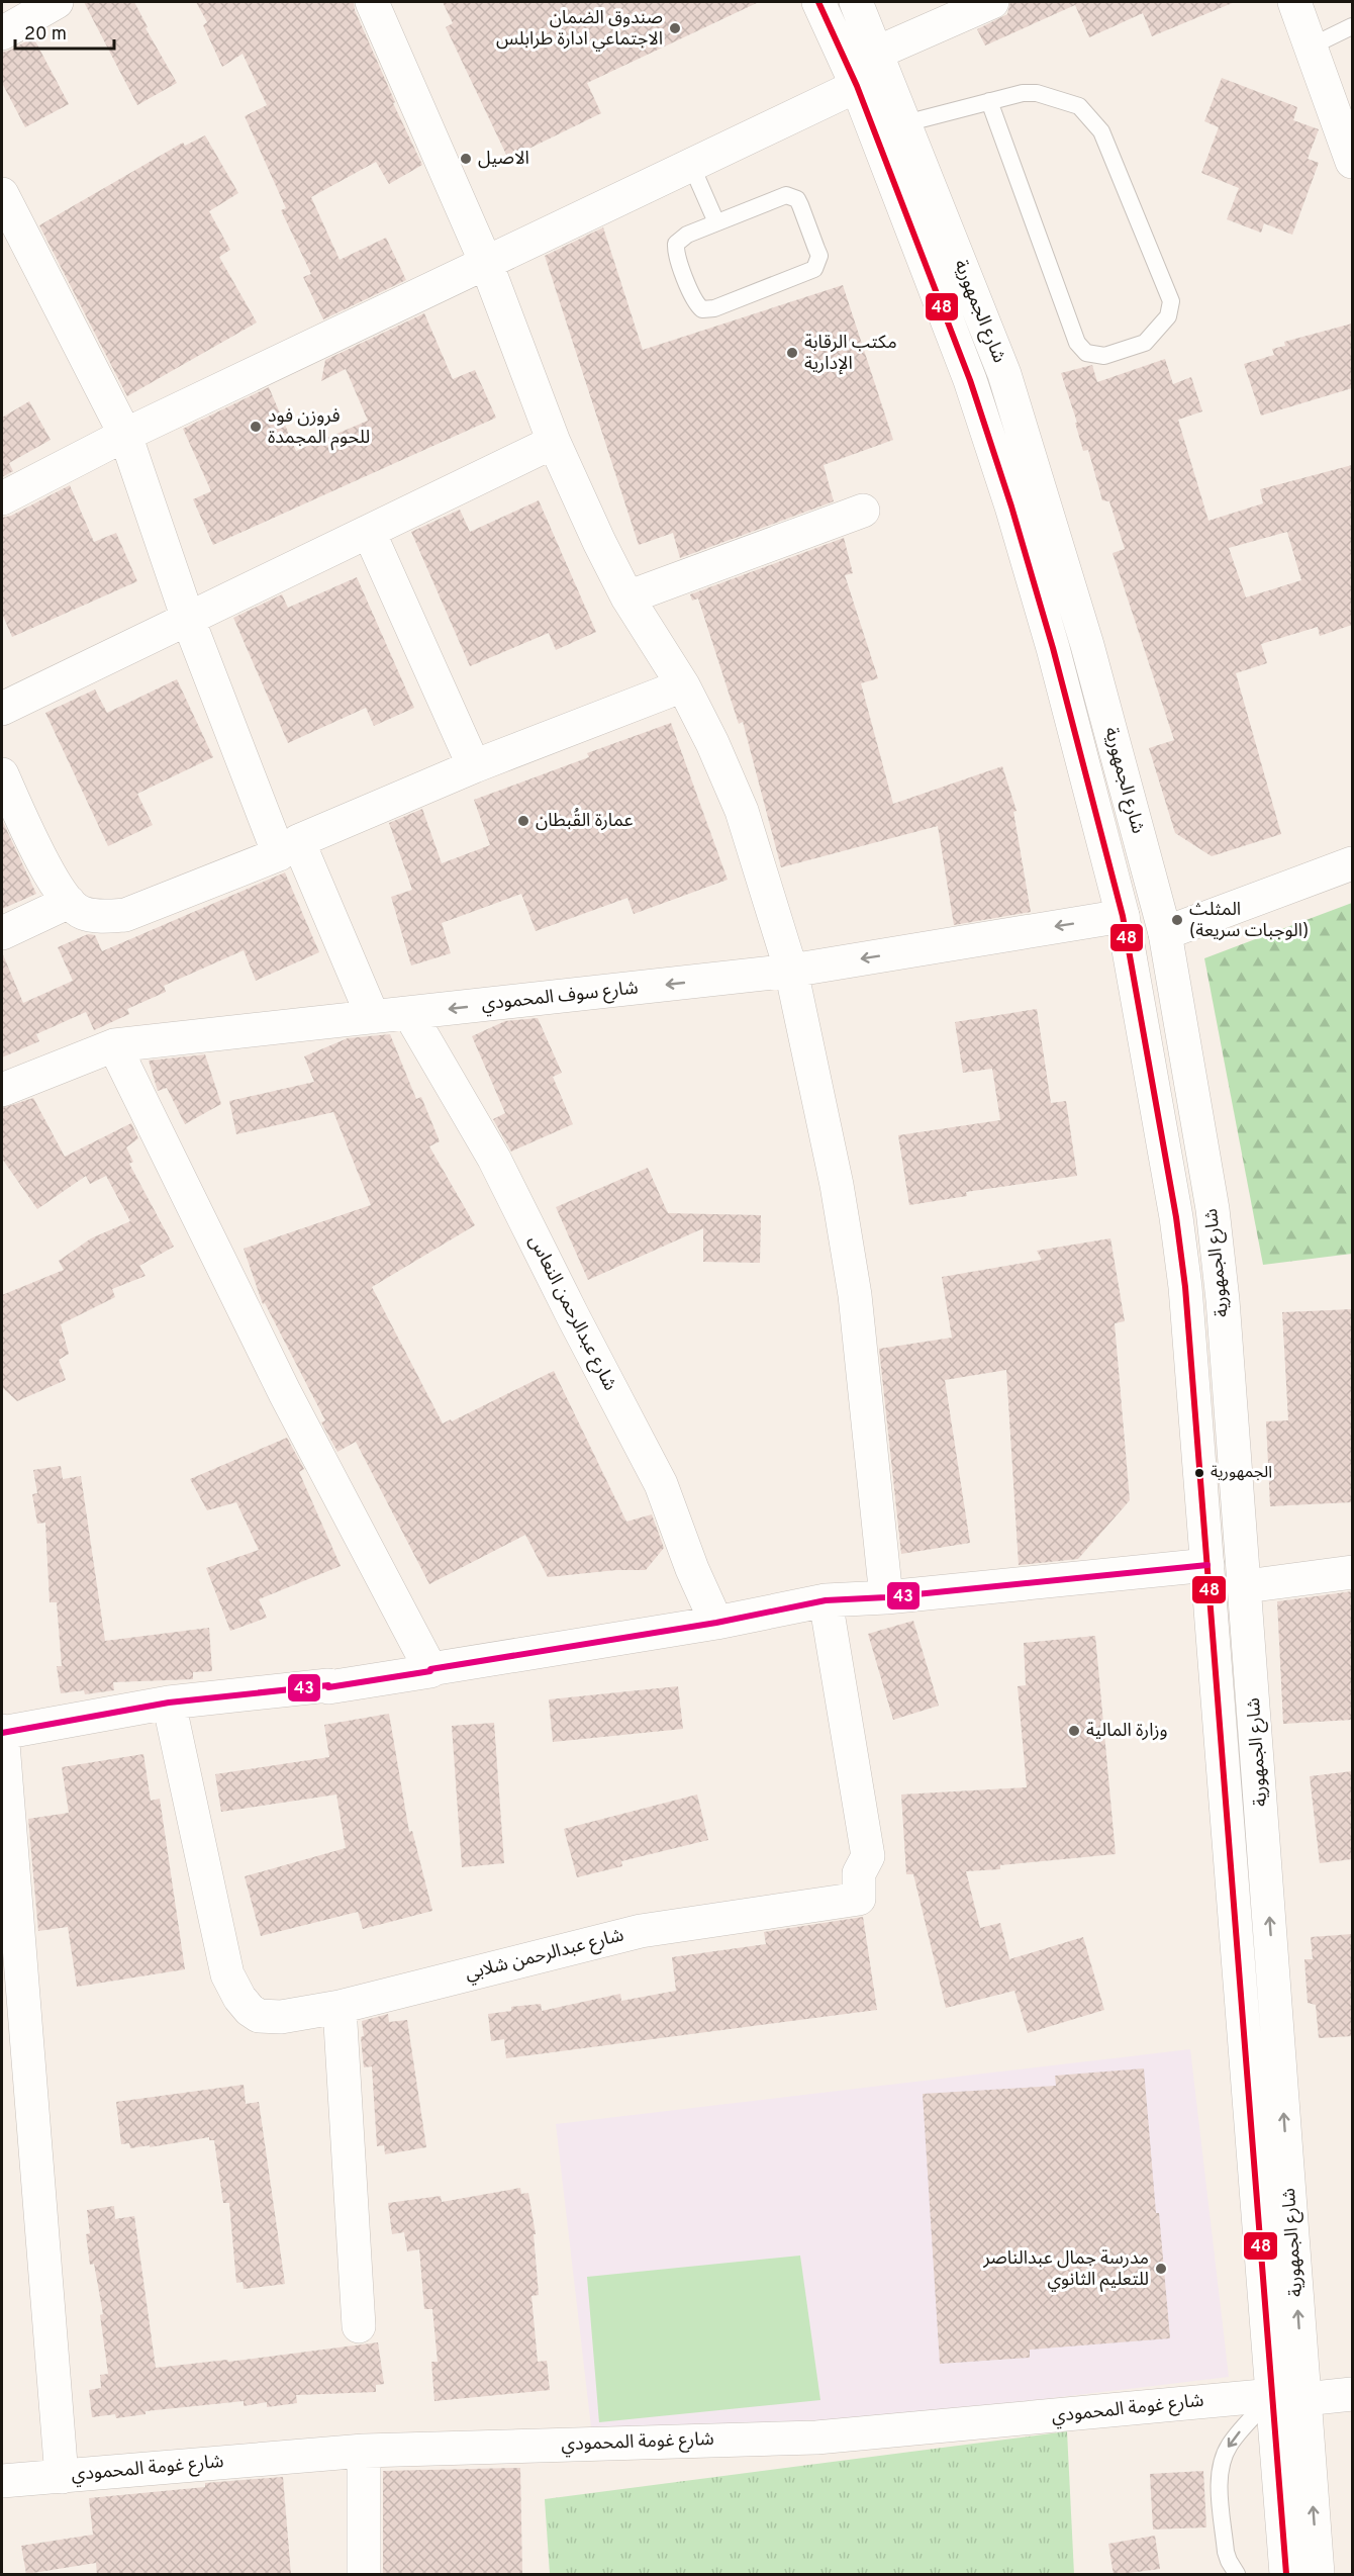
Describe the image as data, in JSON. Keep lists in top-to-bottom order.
{
  "streets": {
    "street": [
      "شارع الجمهورية",
      "شارع سوف المحمودي",
      "شارع عبدالرحمن النعاس",
      "شارع عبدالرحمن شلابي",
      "شارع غومة المحمودي"
    ]
  },
  "crossings": [
    ["شارع الجمهورية", "شارع سوف المحمودي"],
    ["شارع الجمهورية", "شارع غومة المحمودي"],
    ["شارع سوف المحمودي", "شارع عبدالرحمن النعاس"]
  ],
  "places": [
    "صندوق الضمان الاجتماعي ادارة طرابلس",
    "الاصيل",
    "مكتب الرقابة الإدارية",
    "فروزن فود للحوم المجمدة",
    "عمارة القُبطان",
    "المثلث (الوجبات سريعة)",
    "الجمهورية",
    "وزارة المالية",
    "مدرسة جمال عبدالناصر للتعليم الثانوي"
  ],
  "lines": ["transit line 48", "transit line 43"],
  "scale_bar": "20 m"
}
